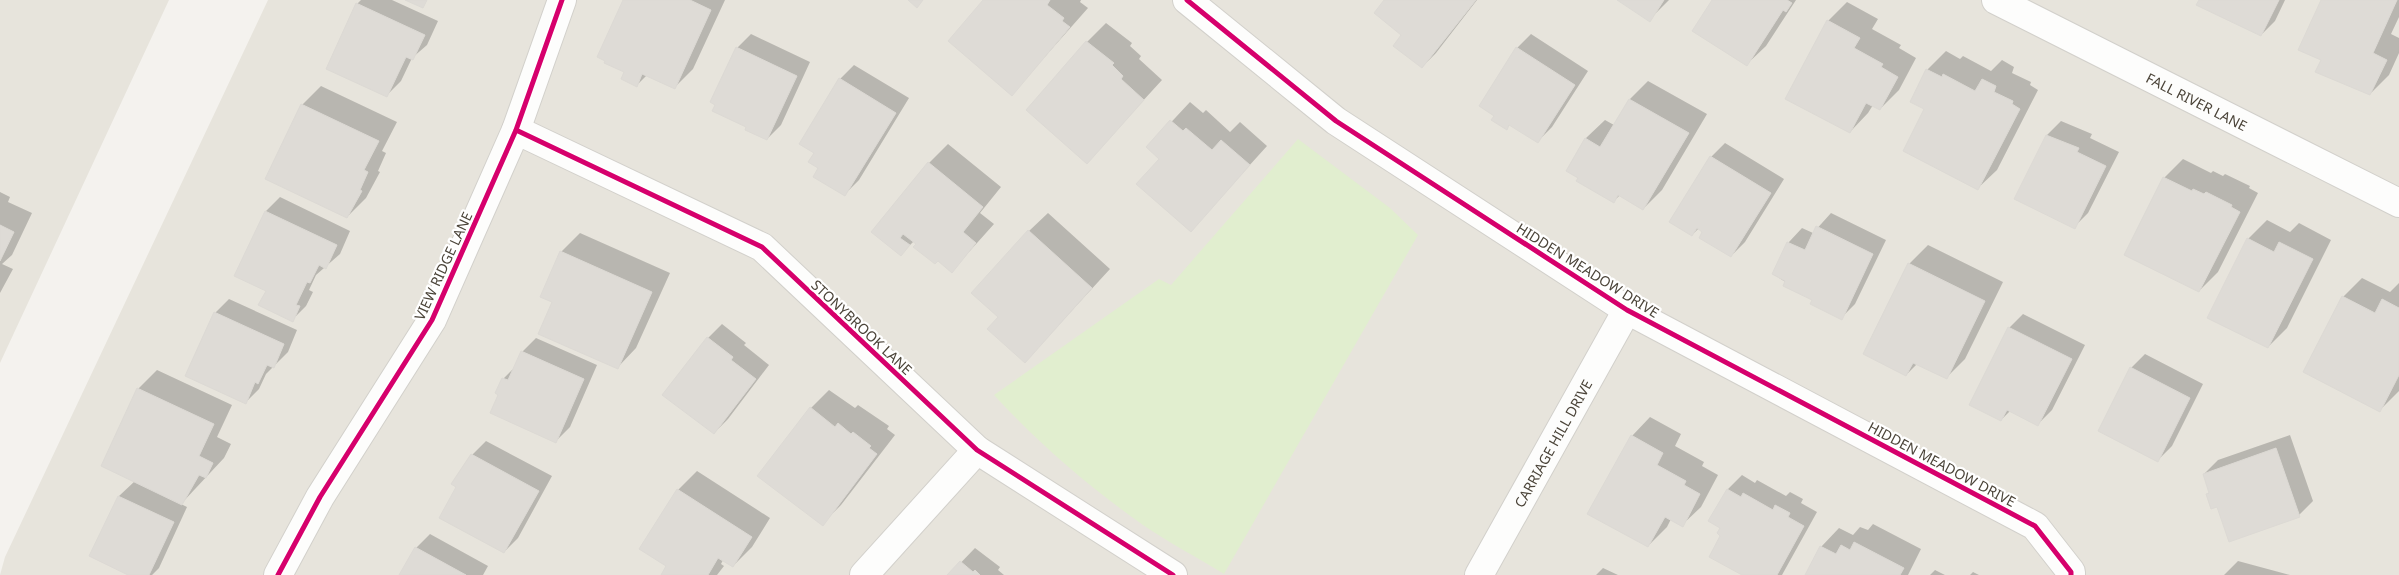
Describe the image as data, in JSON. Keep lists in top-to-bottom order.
{
  "streets": {
    "street": [
      "FALL RIVER LANE",
      "VIEW RIDGE LANE",
      "HIDDEN MEADOW DRIVE",
      "STONYBROOK LANE",
      "CARRIAGE HILL DRIVE"
    ]
  },
  "crossings": [
    ["VIEW RIDGE LANE", "STONYBROOK LANE"],
    ["HIDDEN MEADOW DRIVE", "CARRIAGE HILL DRIVE"]
  ]
}
